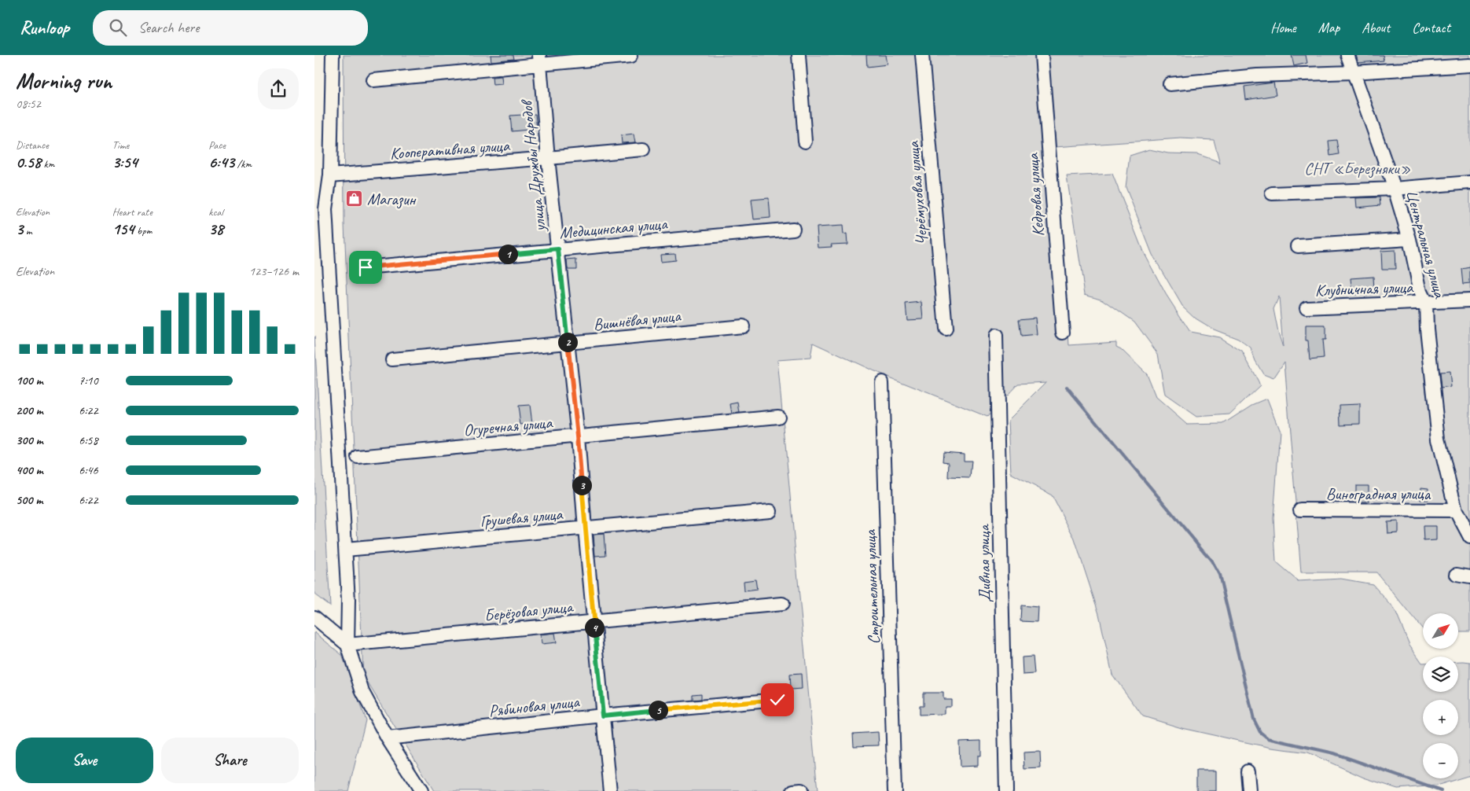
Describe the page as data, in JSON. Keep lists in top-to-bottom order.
{
  "streets": {
    "street": [
      "Кооперативная улица",
      "улица Дружбы Народов",
      "Черёмуховая улица",
      "Кедровая улица",
      "Медицинская улица",
      "Центральная улица",
      "Клубничная улица",
      "Вишнёвая улица",
      "Огуречная улица",
      "Виноградная улица",
      "Грушевая улица",
      "Дивная улица",
      "Строительная улица",
      "Берёзовая улица",
      "Рябиновая улица"
    ]
  },
  "crossings": [
    ["Кооперативная улица", "улица Дружбы Народов"],
    ["улица Дружбы Народов", "Медицинская улица"],
    ["улица Дружбы Народов", "Вишнёвая улица"],
    ["улица Дружбы Народов", "Огуречная улица"],
    ["улица Дружбы Народов", "Грушевая улица"],
    ["улица Дружбы Народов", "Берёзовая улица"],
    ["улица Дружбы Народов", "Рябиновая улица"],
    ["Центральная улица", "Клубничная улица"],
    ["Центральная улица", "Виноградная улица"]
  ],
  "parks": ["СНТ «Березняки»"],
  "places": {
    "shop": ["Магазин"]
  },
  "north": "top right",
  "page": {
    "header": "Runloop",
    "search": "Search here",
    "nav": [
      "Home",
      "Map",
      "About",
      "Contact"
    ],
    "heading": ["Morning run", "08:52"],
    "stats": [
      ["Distance", "0.58 km"],
      ["Time", "3:54"],
      ["Pace", "6:43 /km"],
      ["Elevation", "3 m"],
      ["Heart rate", "154 bpm"],
      ["kcal", "38"]
    ],
    "pins": [
      "1",
      "2",
      "3",
      "4",
      "5"
    ],
    "chart": ["Elevation", "123–126 m"],
    "list": [
      {
        "name": "100 m",
        "note": "7:10"
      },
      {
        "name": "200 m",
        "note": "6:22"
      },
      {
        "name": "300 m",
        "note": "6:58"
      },
      {
        "name": "400 m",
        "note": "6:46"
      },
      {
        "name": "500 m",
        "note": "6:22"
      }
    ],
    "map_buttons": ["+", "−"],
    "buttons": ["Save", "Share"]
  }
}
